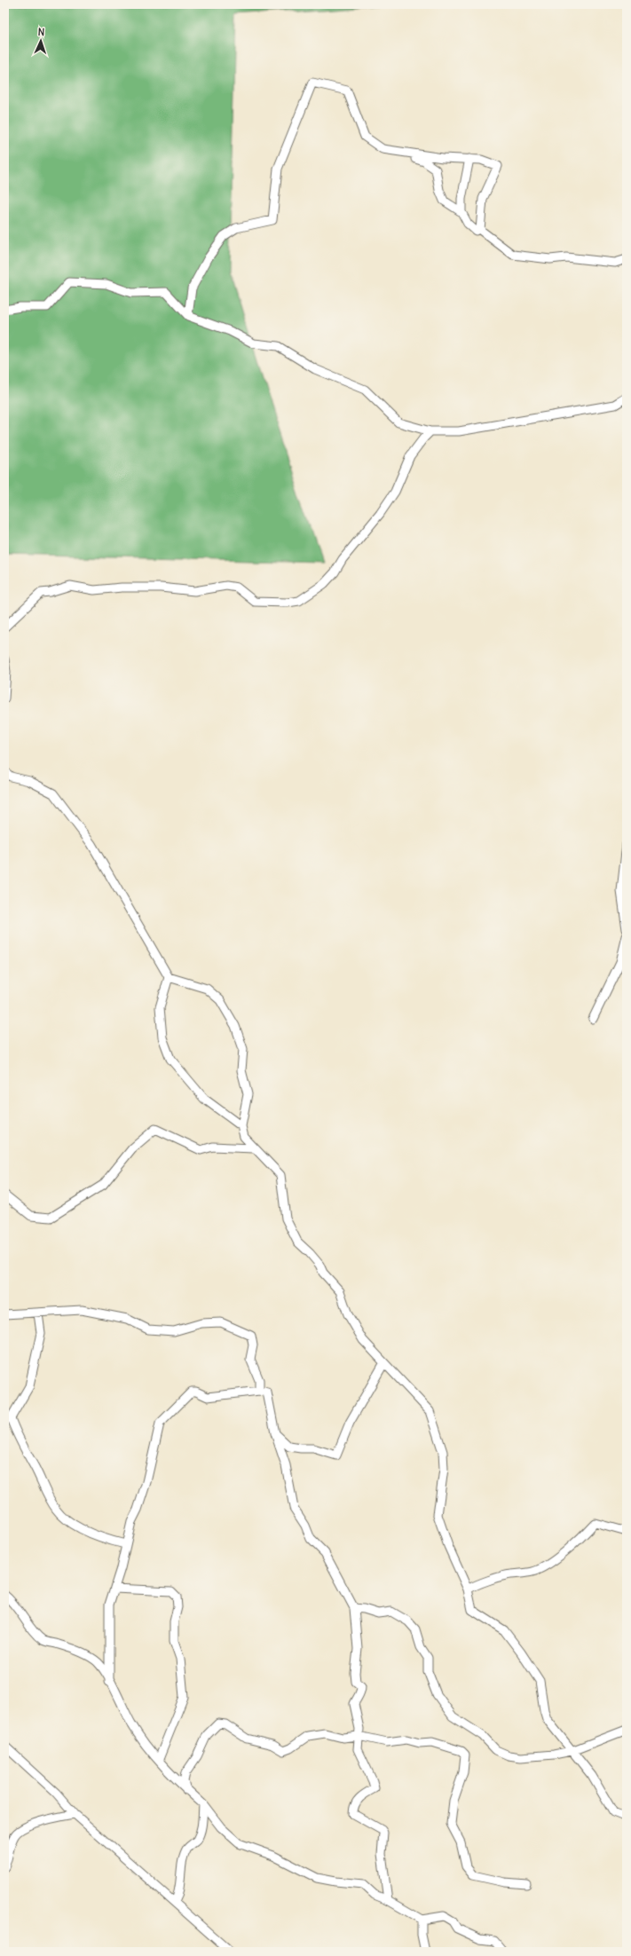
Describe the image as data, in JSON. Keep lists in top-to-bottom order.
{
  "north": "top"
}
